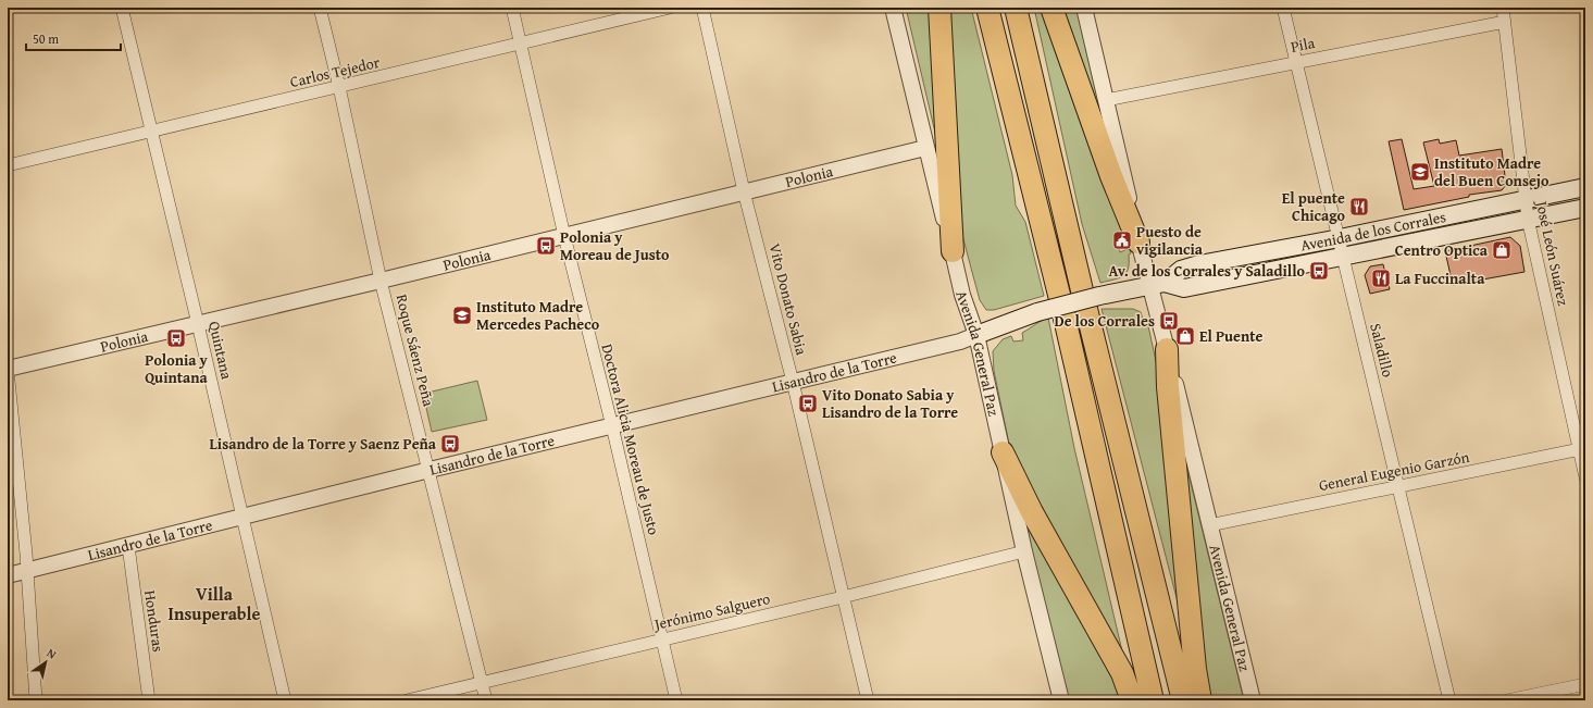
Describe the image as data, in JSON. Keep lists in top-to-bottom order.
{
  "streets": {
    "main road": ["Avenida de los Corrales"],
    "street": [
      "Pila",
      "Carlos Tejedor",
      "Polonia",
      "José León Suárez",
      "Vito Donato Sabia",
      "Quintana",
      "Roque Sáenz Peña",
      "Saladillo",
      "Avenida General Paz",
      "Lisandro de la Torre",
      "Doctora Alicia Moreau de Justo",
      "General Eugenio Garzón",
      "Jerónimo Salguero",
      "Honduras"
    ]
  },
  "crossings": [
    ["Pila", "José León Suárez"],
    ["Pila", "Saladillo"],
    ["Pila", "Avenida General Paz"],
    ["Carlos Tejedor", "Quintana"],
    ["Carlos Tejedor", "Roque Sáenz Peña"],
    ["Carlos Tejedor", "Doctora Alicia Moreau de Justo"],
    ["Polonia", "Vito Donato Sabia"],
    ["Polonia", "Quintana"],
    ["Polonia", "Roque Sáenz Peña"],
    ["Polonia", "Avenida General Paz"],
    ["Polonia", "Doctora Alicia Moreau de Justo"],
    ["Avenida de los Corrales", "José León Suárez"],
    ["Avenida de los Corrales", "Saladillo"],
    ["Avenida de los Corrales", "Avenida General Paz"],
    ["Avenida de los Corrales", "Lisandro de la Torre"],
    ["José León Suárez", "General Eugenio Garzón"],
    ["Vito Donato Sabia", "Lisandro de la Torre"],
    ["Vito Donato Sabia", "Jerónimo Salguero"],
    ["Quintana", "Lisandro de la Torre"],
    ["Roque Sáenz Peña", "Lisandro de la Torre"],
    ["Roque Sáenz Peña", "Jerónimo Salguero"],
    ["Saladillo", "General Eugenio Garzón"],
    ["Avenida General Paz", "Lisandro de la Torre"],
    ["Avenida General Paz", "General Eugenio Garzón"],
    ["Avenida General Paz", "Jerónimo Salguero"],
    ["Lisandro de la Torre", "Doctora Alicia Moreau de Justo"],
    ["Lisandro de la Torre", "Honduras"],
    ["Doctora Alicia Moreau de Justo", "Jerónimo Salguero"]
  ],
  "districts": ["Villa Insuperable"],
  "places": {
    "school or university": ["Instituto Madre del Buen Consejo", "Instituto Madre Mercedes Pacheco"],
    "restaurant": ["El puente Chicago", "La Fuccinalta"],
    "public building": ["Puesto de vigilancia"],
    "bus stop": [
      "Polonia y Moreau de Justo",
      "Av. de los Corrales y Saladillo",
      "De los Corrales",
      "Polonia y Quintana",
      "Vito Donato Sabia y Lisandro de la Torre",
      "Lisandro de la Torre y Saenz Peña"
    ],
    "shop": ["Centro Optica", "El Puente"]
  },
  "scale_bar": "50 m",
  "north": "top right"
}
